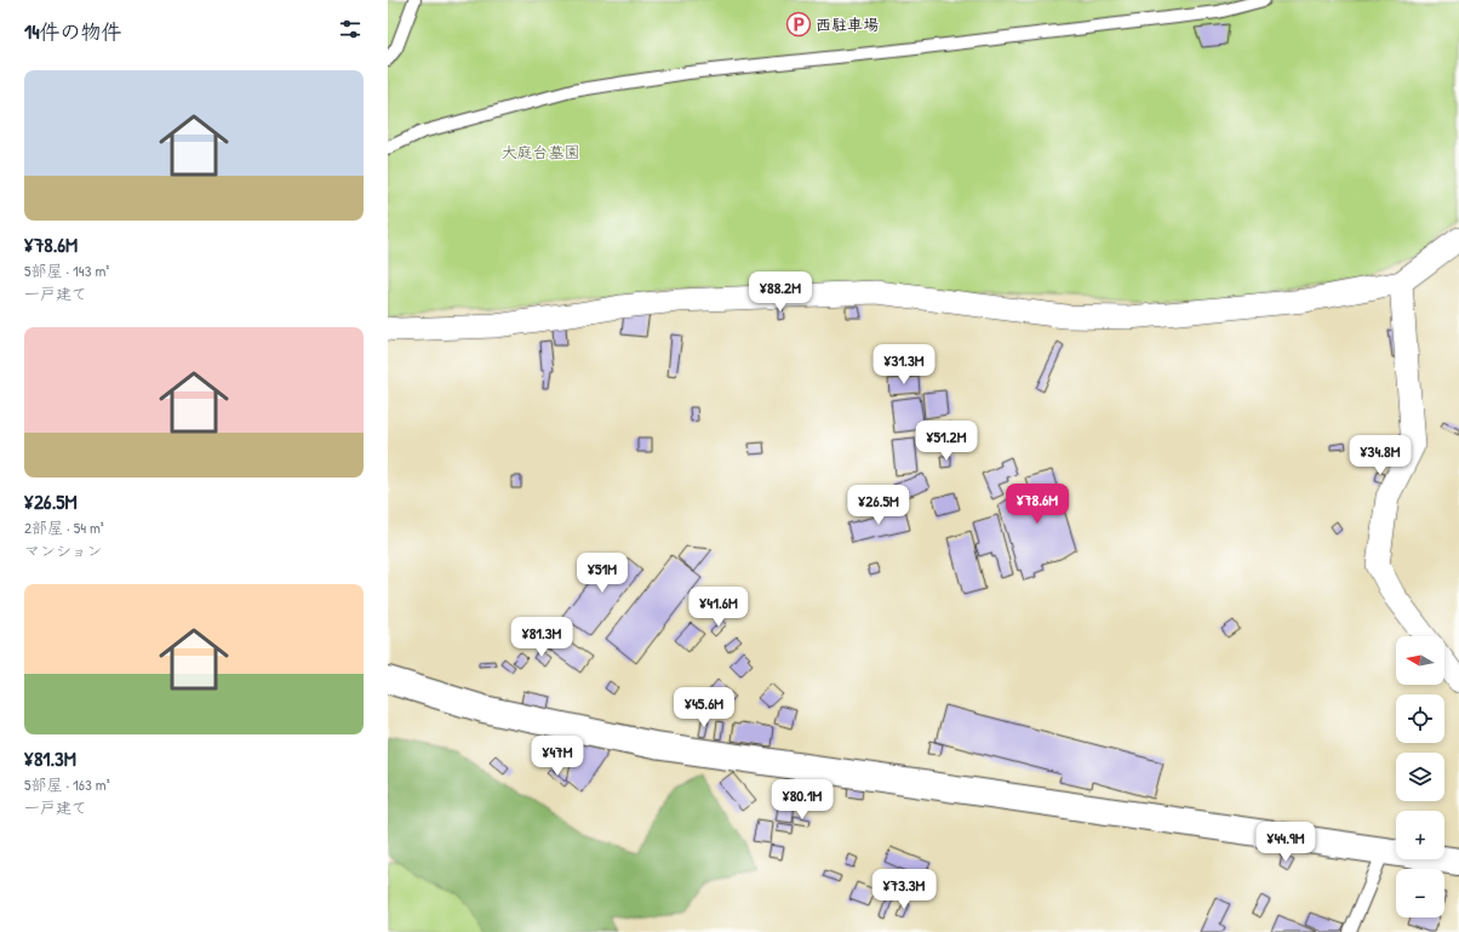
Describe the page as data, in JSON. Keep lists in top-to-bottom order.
{
  "parks": ["大庭台墓園"],
  "places": {
    "parking": ["西駐車場"]
  },
  "north": "left",
  "page": {
    "heading": "14件の物件",
    "list": [
      {
        "name": "¥78.6M",
        "note": "5部屋 · 143 m² · 一戸建て"
      },
      {
        "name": "¥26.5M",
        "note": "2部屋 · 54 m² · マンション"
      },
      {
        "name": "¥81.3M",
        "note": "5部屋 · 163 m² · 一戸建て"
      }
    ],
    "price": [
      "¥88.2M",
      "¥31.3M",
      "¥51.2M",
      "¥34.8M",
      "¥78.6M",
      "¥26.5M",
      "¥51M",
      "¥41.6M",
      "¥81.3M",
      "¥45.6M",
      "¥47M",
      "¥80.1M",
      "¥44.9M",
      "¥73.3M"
    ],
    "map_buttons": ["+", "−"]
  }
}
